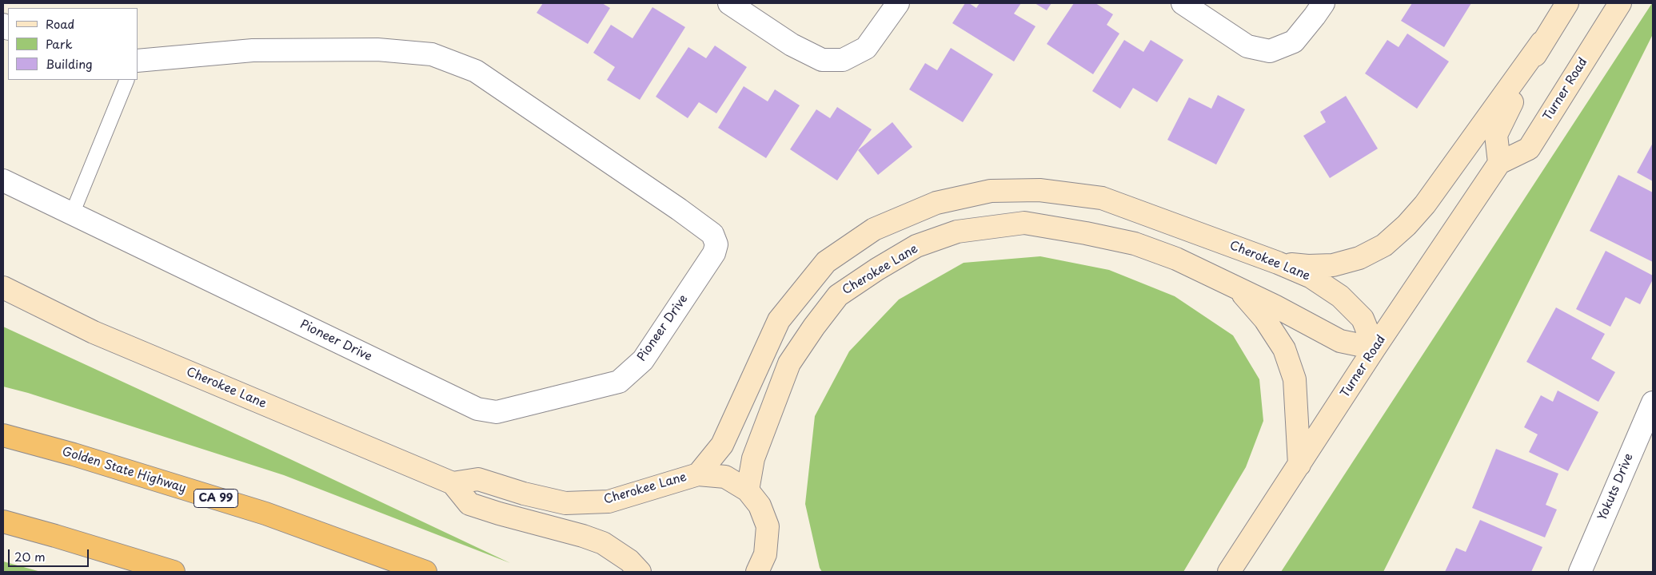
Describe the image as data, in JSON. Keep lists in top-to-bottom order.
{
  "streets": {
    "highway": ["Golden State Highway", "CA 99"],
    "main road": ["Turner Road", "Cherokee Lane"],
    "street": ["Pioneer Drive", "Yokuts Drive"]
  },
  "crossings": [
    ["Turner Road", "Cherokee Lane"]
  ],
  "legend": ["Road", "Park", "Building"],
  "scale_bar": "20 m"
}
